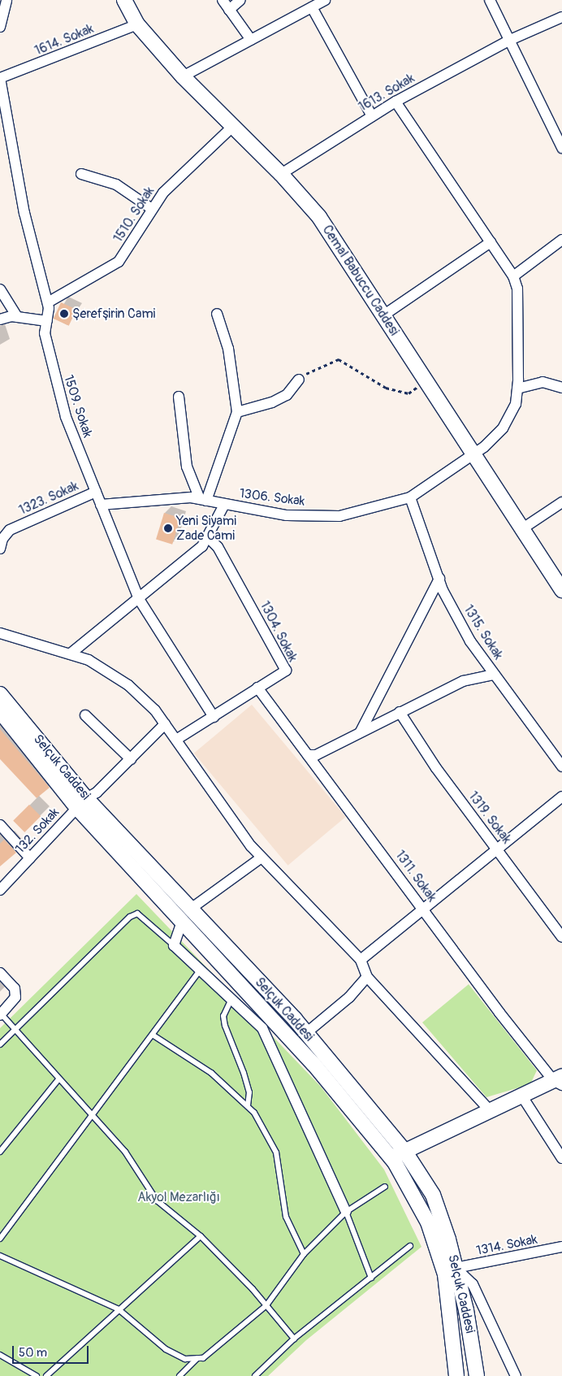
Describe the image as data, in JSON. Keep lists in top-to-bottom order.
{
  "streets": {
    "main road": ["Cemal Babuccu Caddesi", "Selçuk Caddesi"],
    "street": [
      "1614. Sokak",
      "1613. Sokak",
      "1510. Sokak",
      "1509. Sokak",
      "1306. Sokak",
      "1323. Sokak",
      "1304. Sokak",
      "1315. Sokak",
      "1319. Sokak",
      "132. Sokak",
      "1311. Sokak",
      "1314. Sokak"
    ]
  },
  "crossings": [
    ["1614. Sokak", "Cemal Babuccu Caddesi"],
    ["1614. Sokak", "1509. Sokak"],
    ["1613. Sokak", "Cemal Babuccu Caddesi"],
    ["1510. Sokak", "Cemal Babuccu Caddesi"],
    ["1510. Sokak", "1509. Sokak"],
    ["Cemal Babuccu Caddesi", "1306. Sokak"],
    ["1509. Sokak", "1306. Sokak"],
    ["1509. Sokak", "1323. Sokak"],
    ["1509. Sokak", "1304. Sokak"],
    ["1306. Sokak", "1315. Sokak"],
    ["1304. Sokak", "1311. Sokak"],
    ["Selçuk Caddesi", "132. Sokak"],
    ["Selçuk Caddesi", "1314. Sokak"]
  ],
  "parks": ["Akyol Mezarlığı"],
  "places": ["Şerefşirin Cami", "Yeni Siyami Zade Cami"],
  "scale_bar": "50 m"
}
